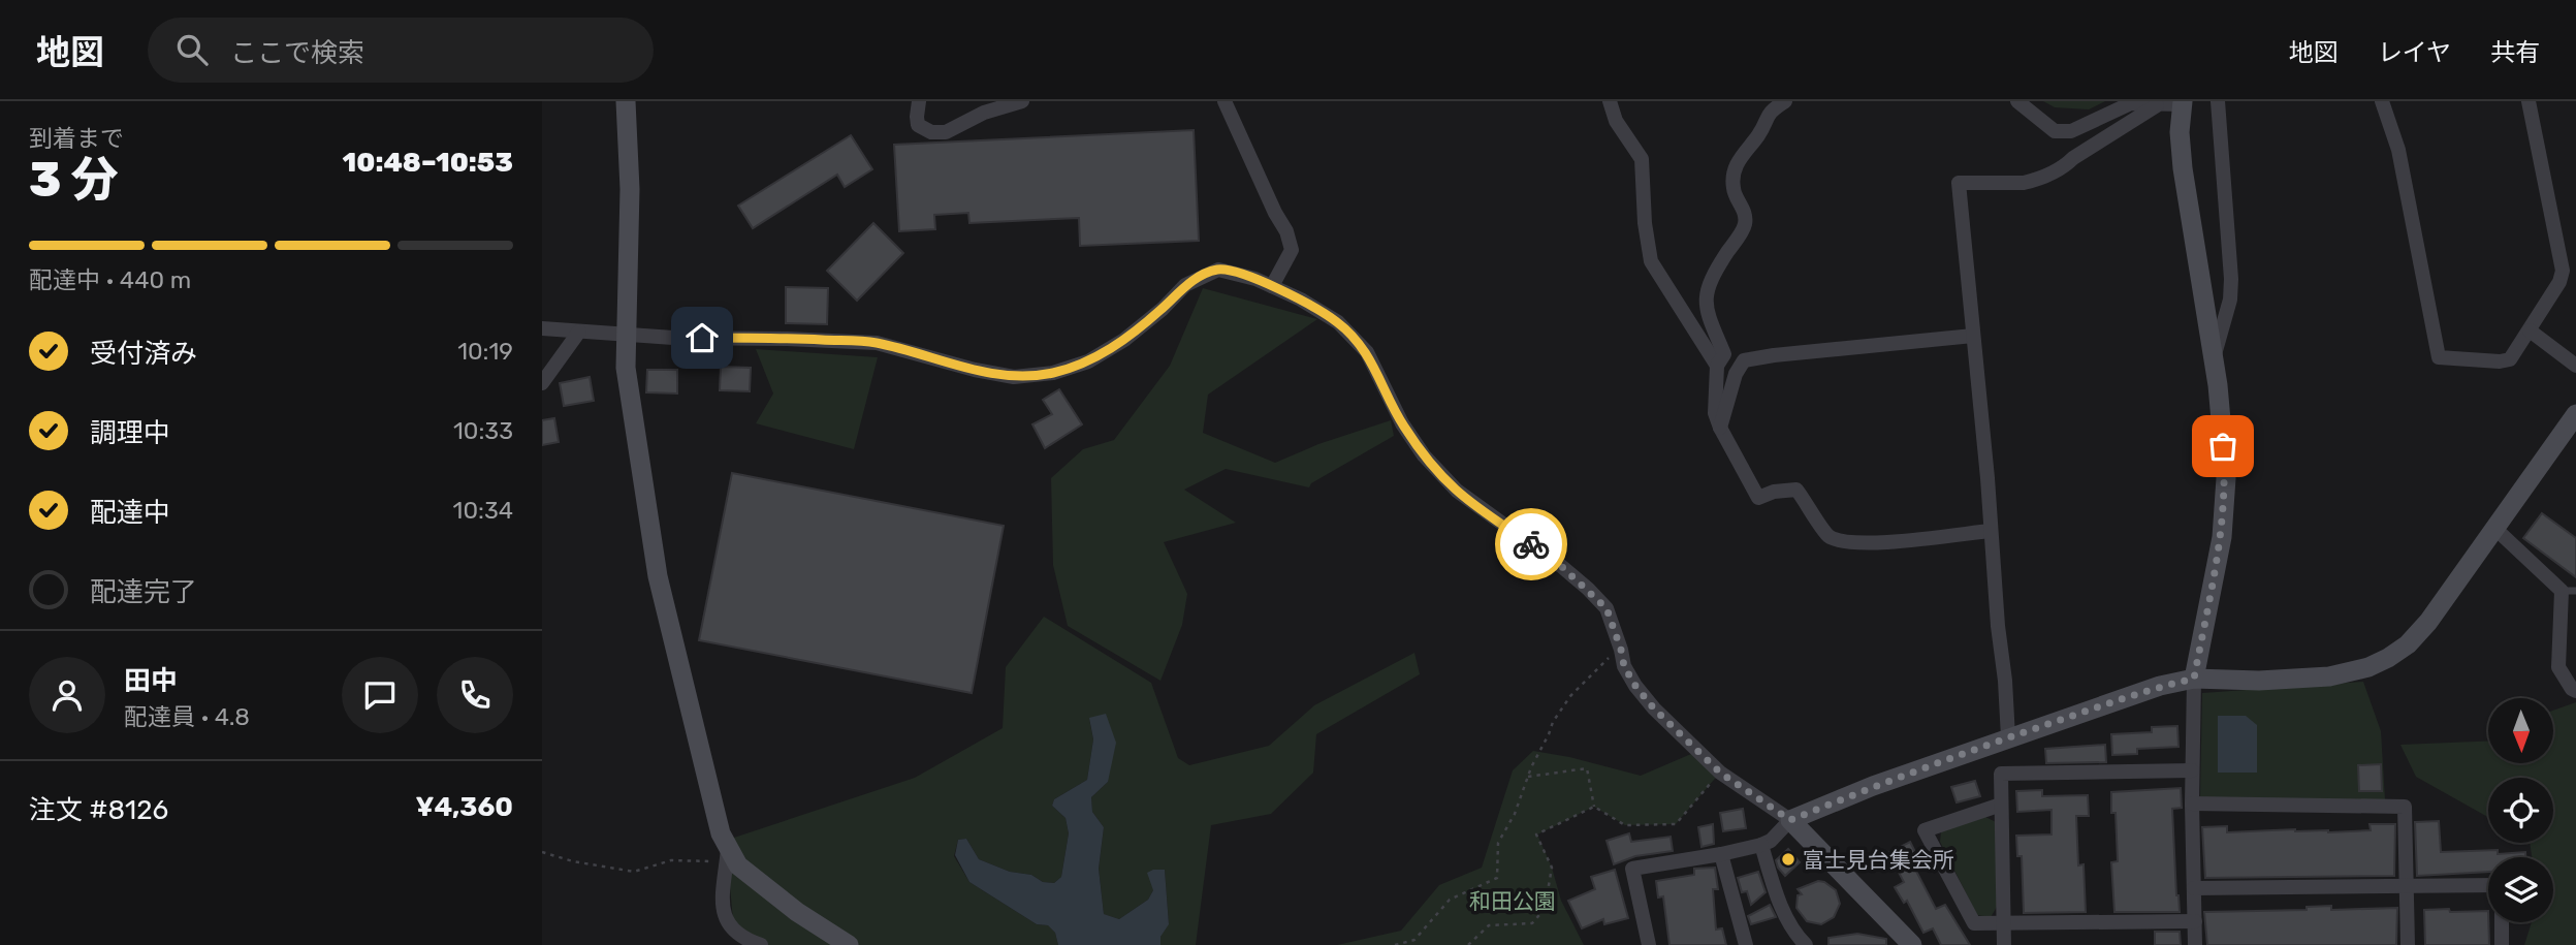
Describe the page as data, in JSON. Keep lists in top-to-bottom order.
{
  "parks": ["和田公園"],
  "places": ["富士見台集会所"],
  "north": "bottom",
  "page": {
    "header": "地図",
    "search": "ここで検索",
    "nav": ["地図", "レイヤ", "共有"],
    "heading": ["3 分", "到着まで", "10:48–10:53"],
    "panel": [
      "田中",
      "配達員 · 4.8",
      "注文 #8126",
      "¥4,360"
    ],
    "bar": "配達中 · 440 m",
    "list": [
      ["受付済み", "10:19"],
      ["調理中", "10:33"],
      ["配達中", "10:34"],
      "配達完了"
    ]
  }
}
